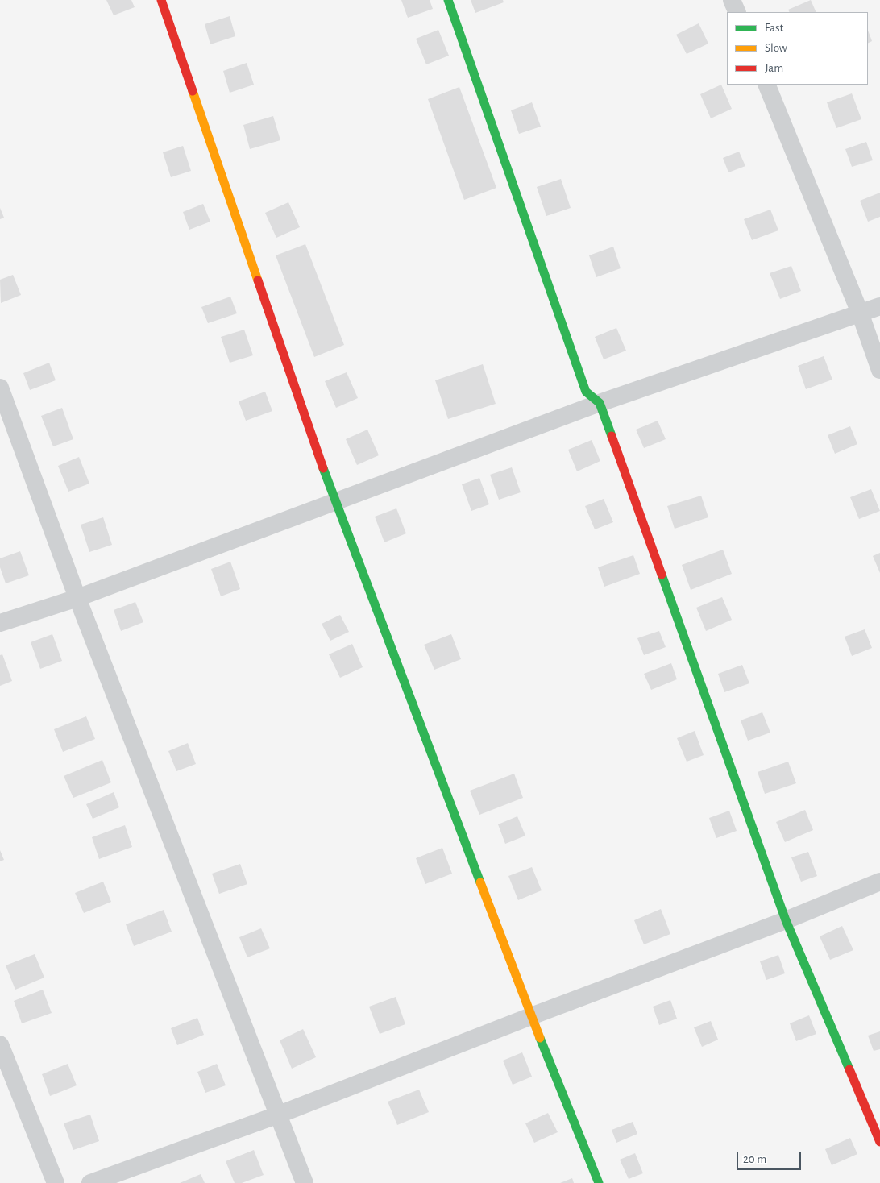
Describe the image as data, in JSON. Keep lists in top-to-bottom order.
{
  "legend": ["Fast", "Slow", "Jam"],
  "scale_bar": "20 m"
}
